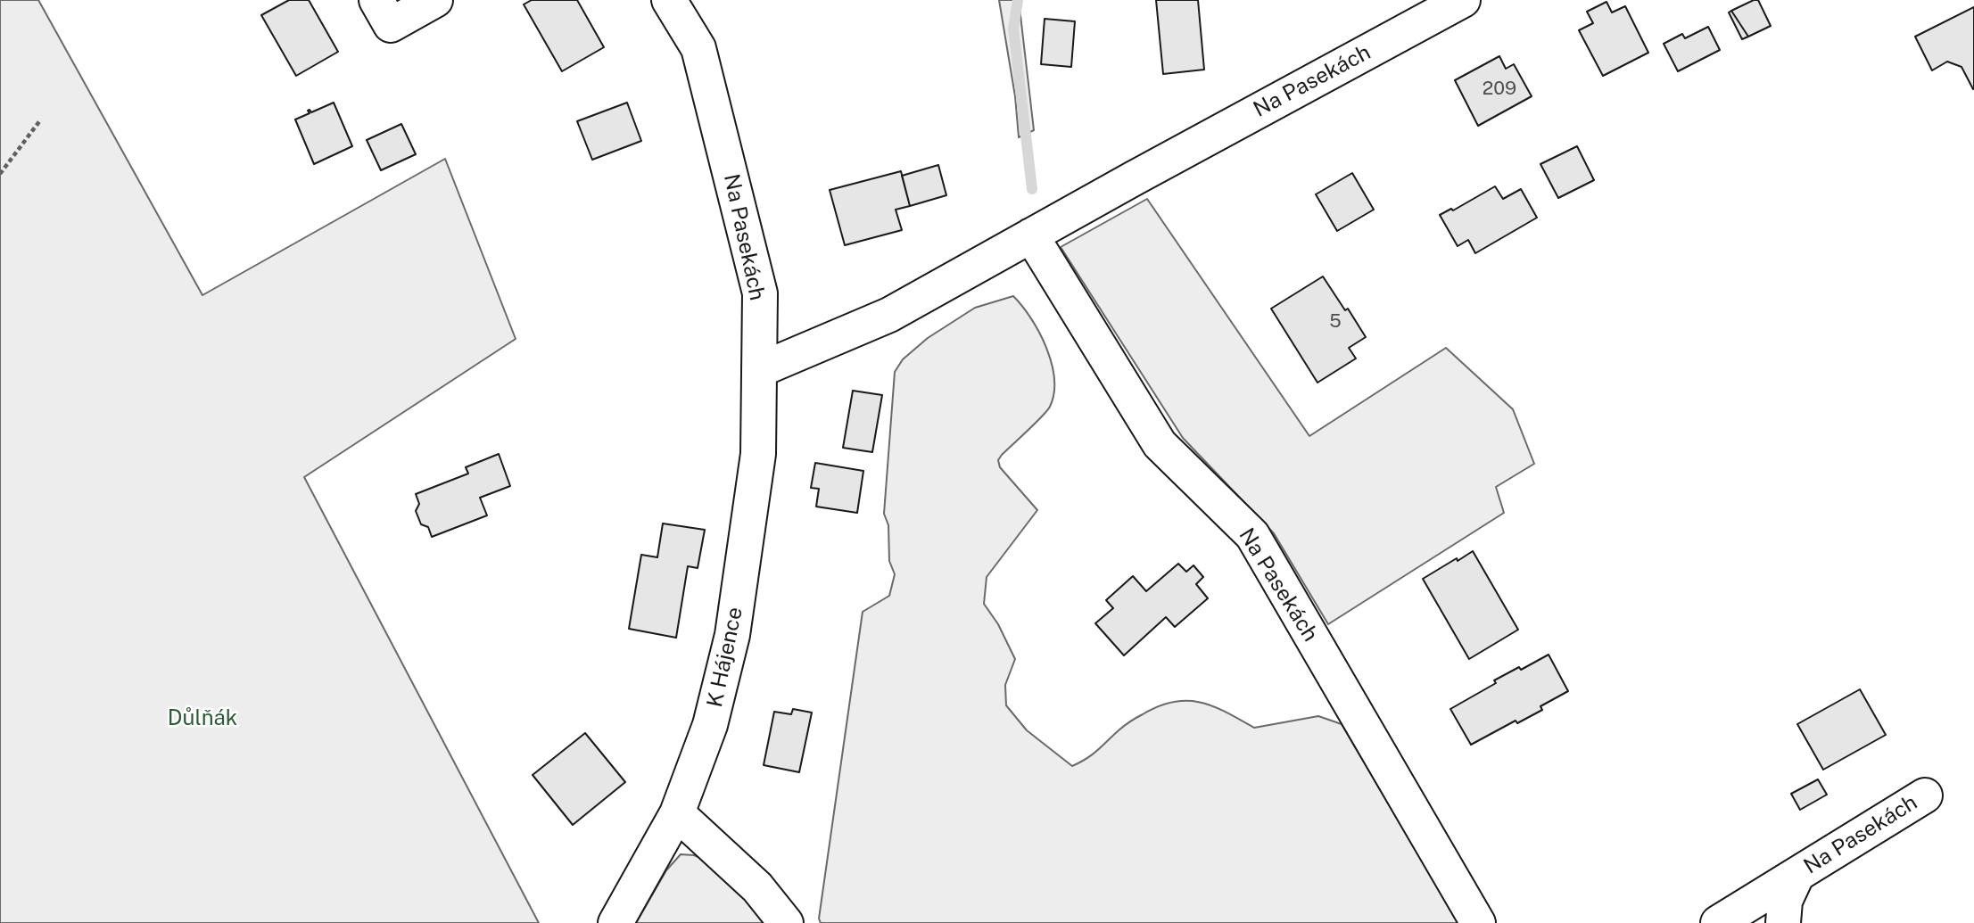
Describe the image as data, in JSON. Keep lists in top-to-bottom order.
{
  "streets": {
    "street": ["Na Pasekách", "K Hájence"]
  },
  "crossings": [
    ["Na Pasekách", "K Hájence"]
  ],
  "parks": ["Důlňák"],
  "house_numbers": ["209", "5"]
}
